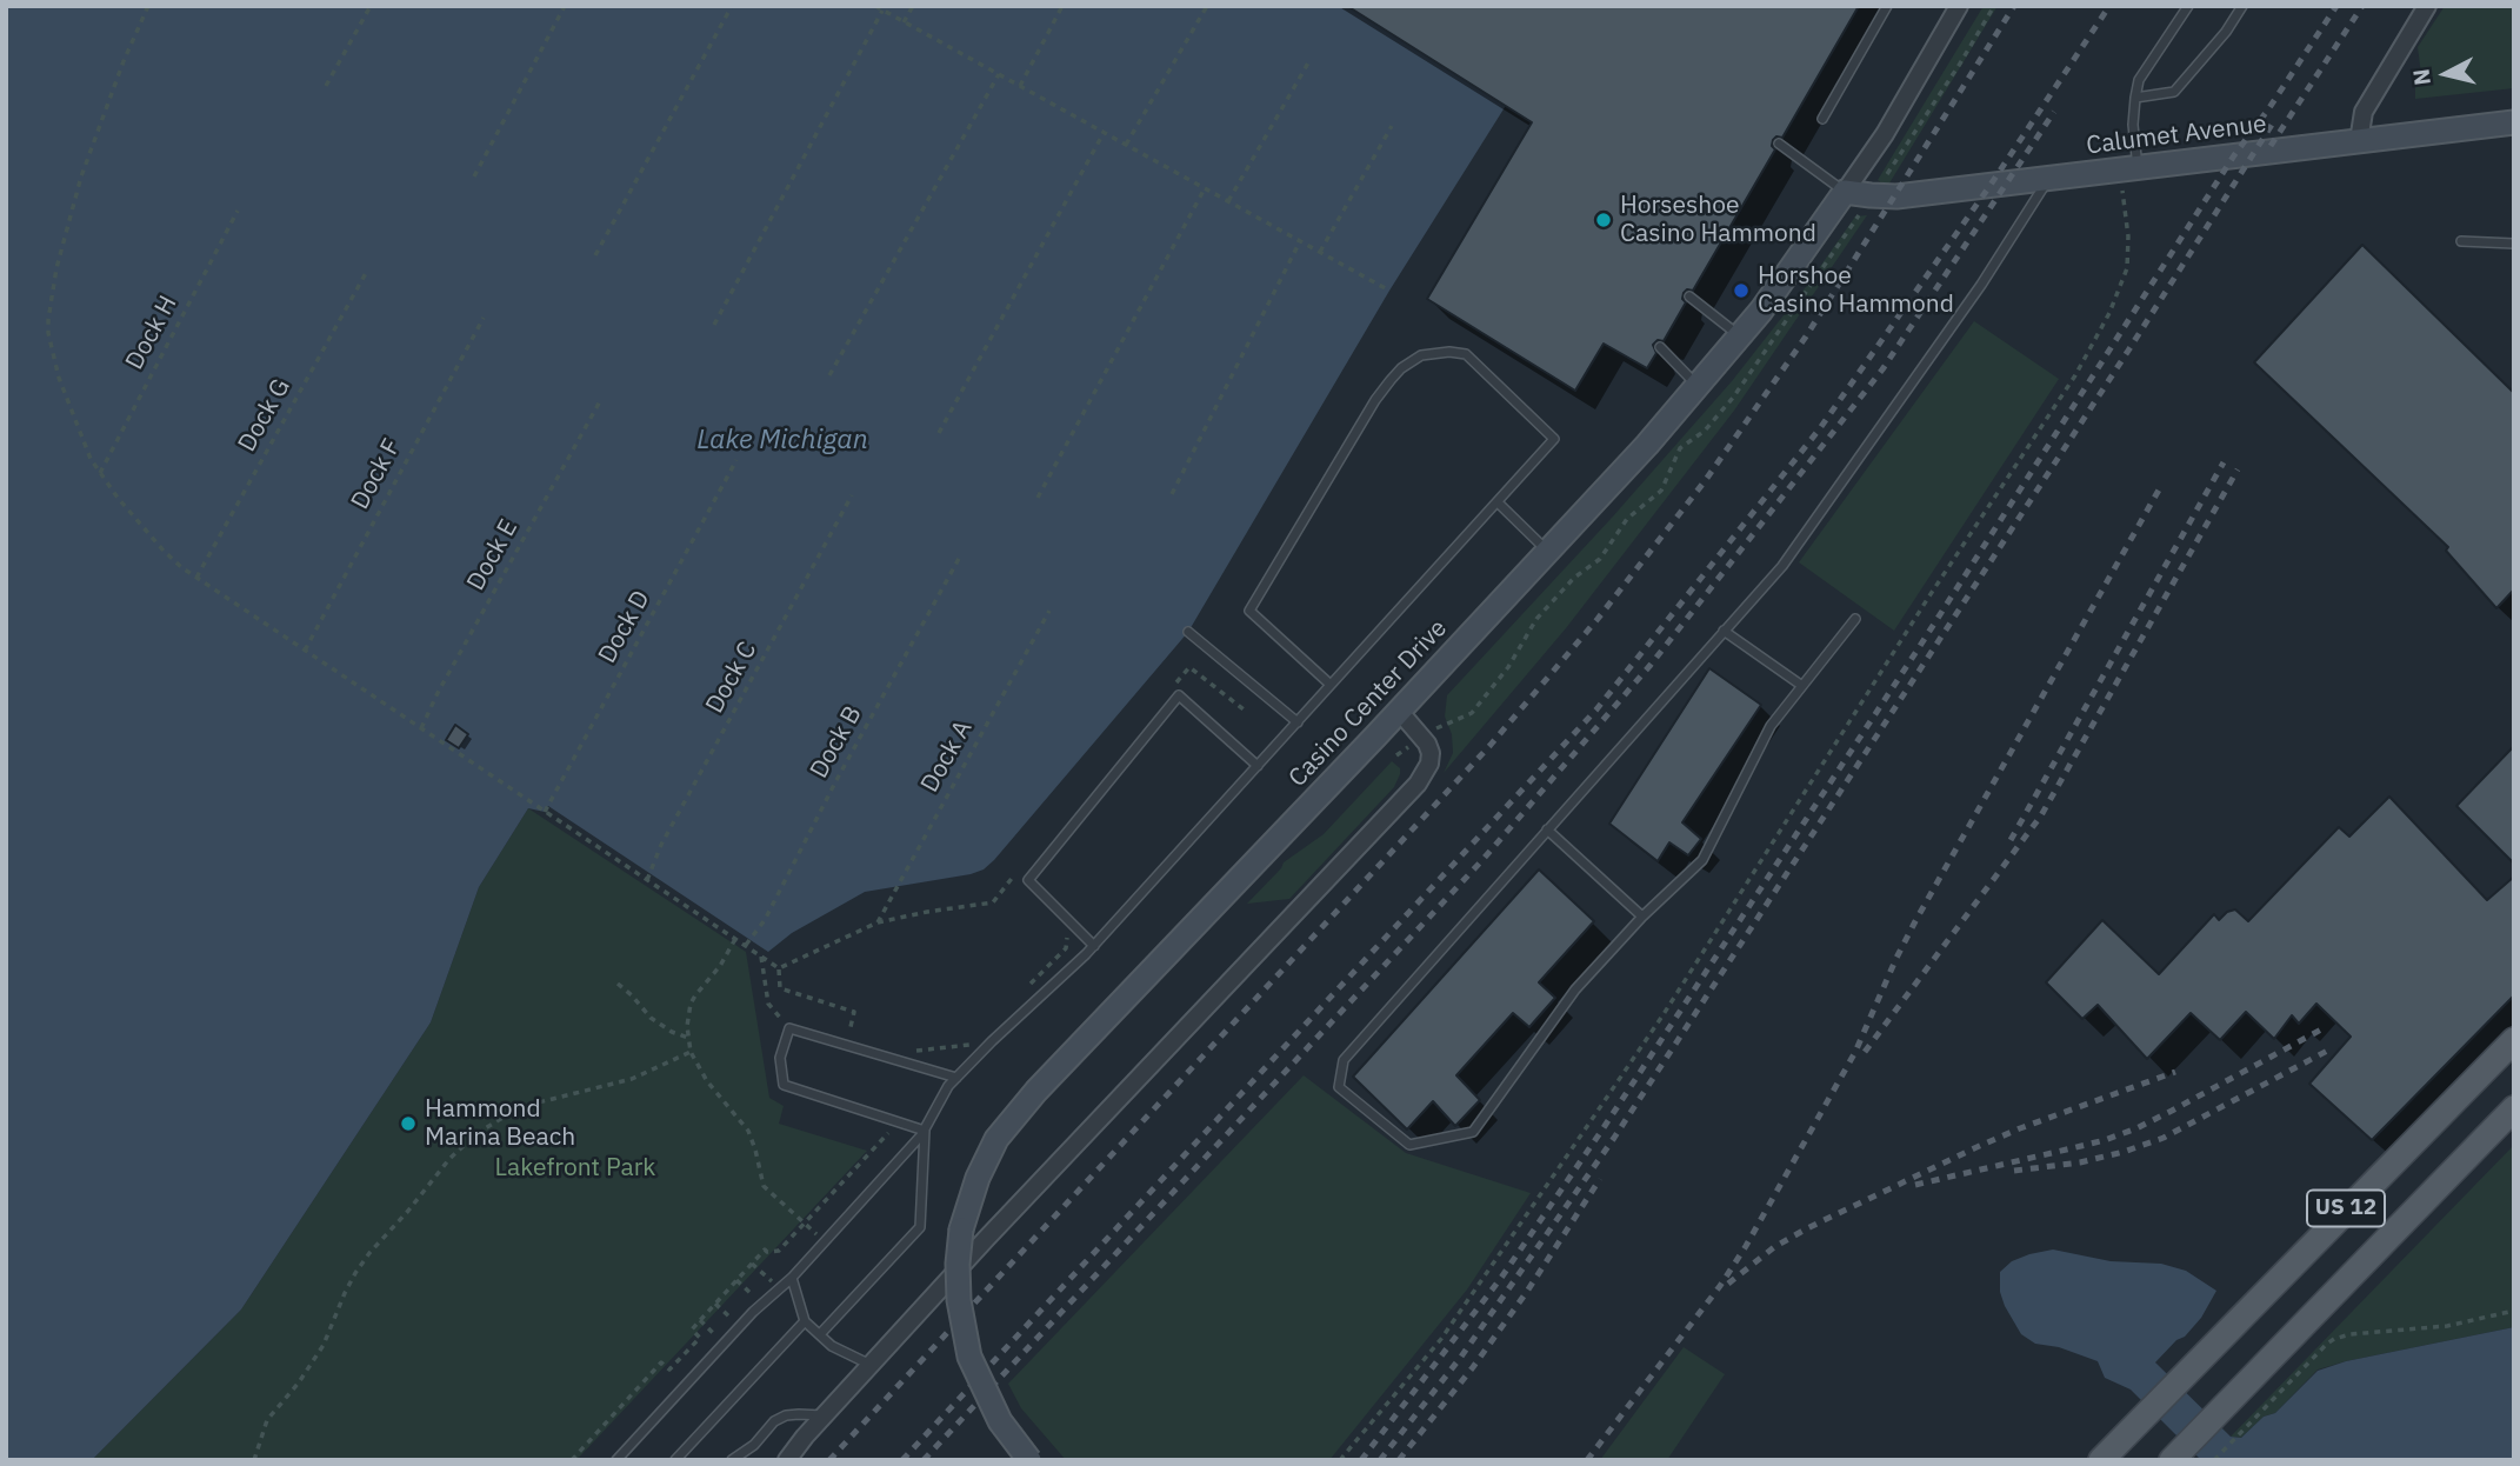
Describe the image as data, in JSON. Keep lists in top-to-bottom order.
{
  "streets": {
    "main road": ["US 12"],
    "street": ["Calumet Avenue", "Casino Center Drive"],
    "path": [
      "Dock H",
      "Dock G",
      "Dock F",
      "Dock E",
      "Dock D",
      "Dock C",
      "Dock B",
      "Dock A"
    ]
  },
  "crossings": [
    ["Calumet Avenue", "Casino Center Drive"]
  ],
  "water": ["Lake Michigan"],
  "parks": ["Lakefront Park"],
  "places": ["Horseshoe Casino Hammond", "Horshoe Casino Hammond", "Hammond Marina Beach"],
  "north": "left"
}
